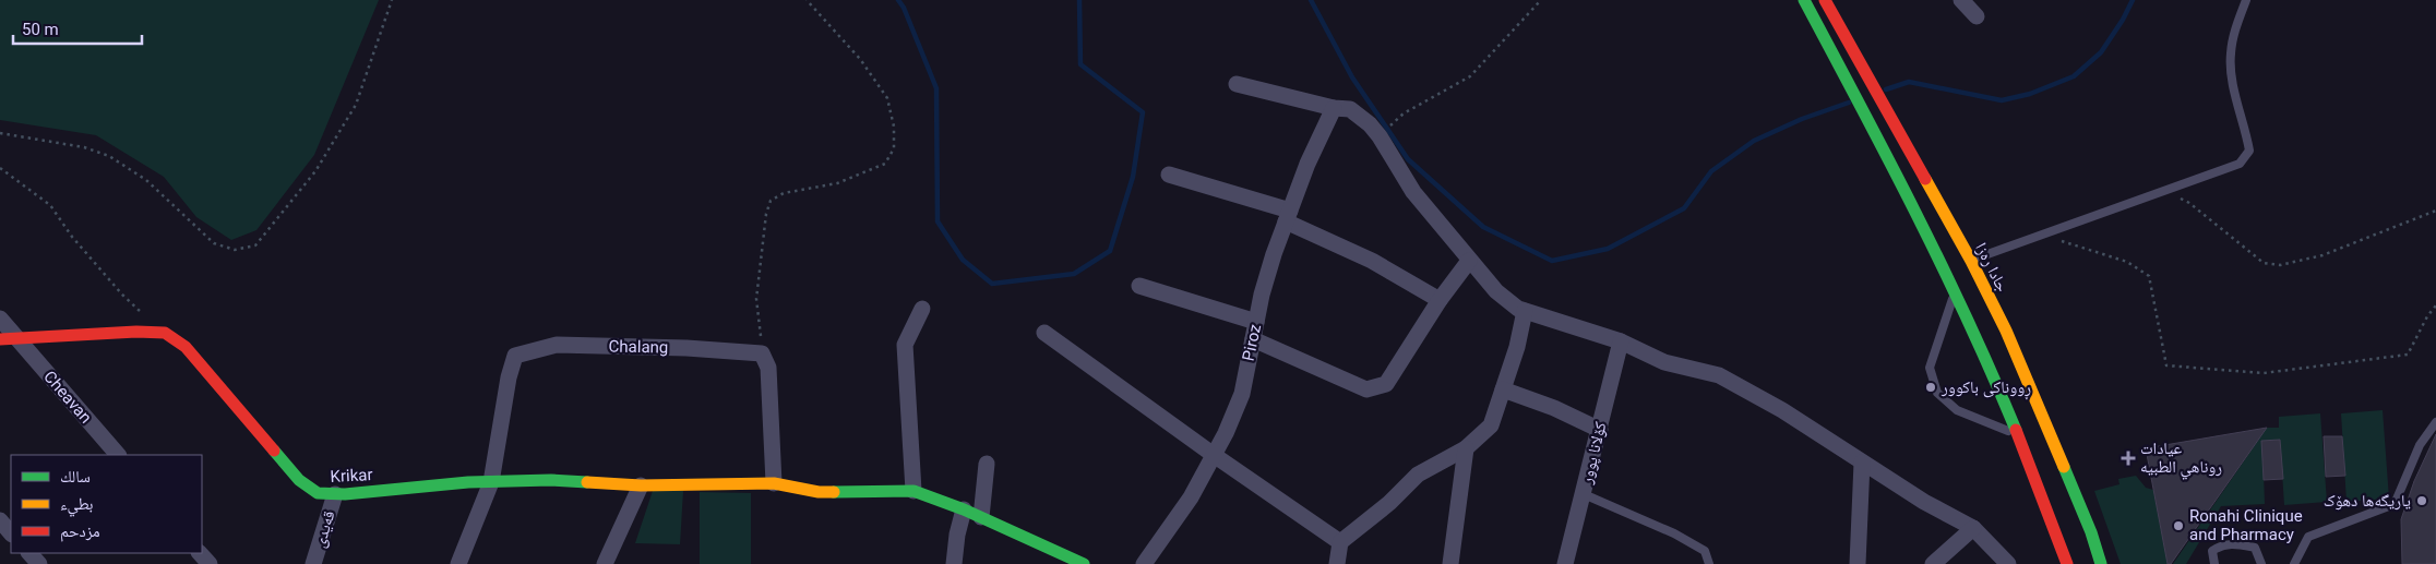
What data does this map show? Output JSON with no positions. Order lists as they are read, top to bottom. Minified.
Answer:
{"streets":{"main road":["جادا ره‌زا","Krikar"],"street":["Piroz","Chalang","Cheavan","کۆلانا پوور","قەیدی"]},"crossings":[["Chalang","Krikar"],["Cheavan","Krikar"],["Krikar","قەیدی"]],"places":{"other":["ڕووناکی باکوور","یاریگەھا دھۆک","Ronahi Clinique and Pharmacy"],"health":["عيادات روناهي الطبيه"]},"legend":["سالك","بطيء","مزدحم"],"scale_bar":"50 m"}
